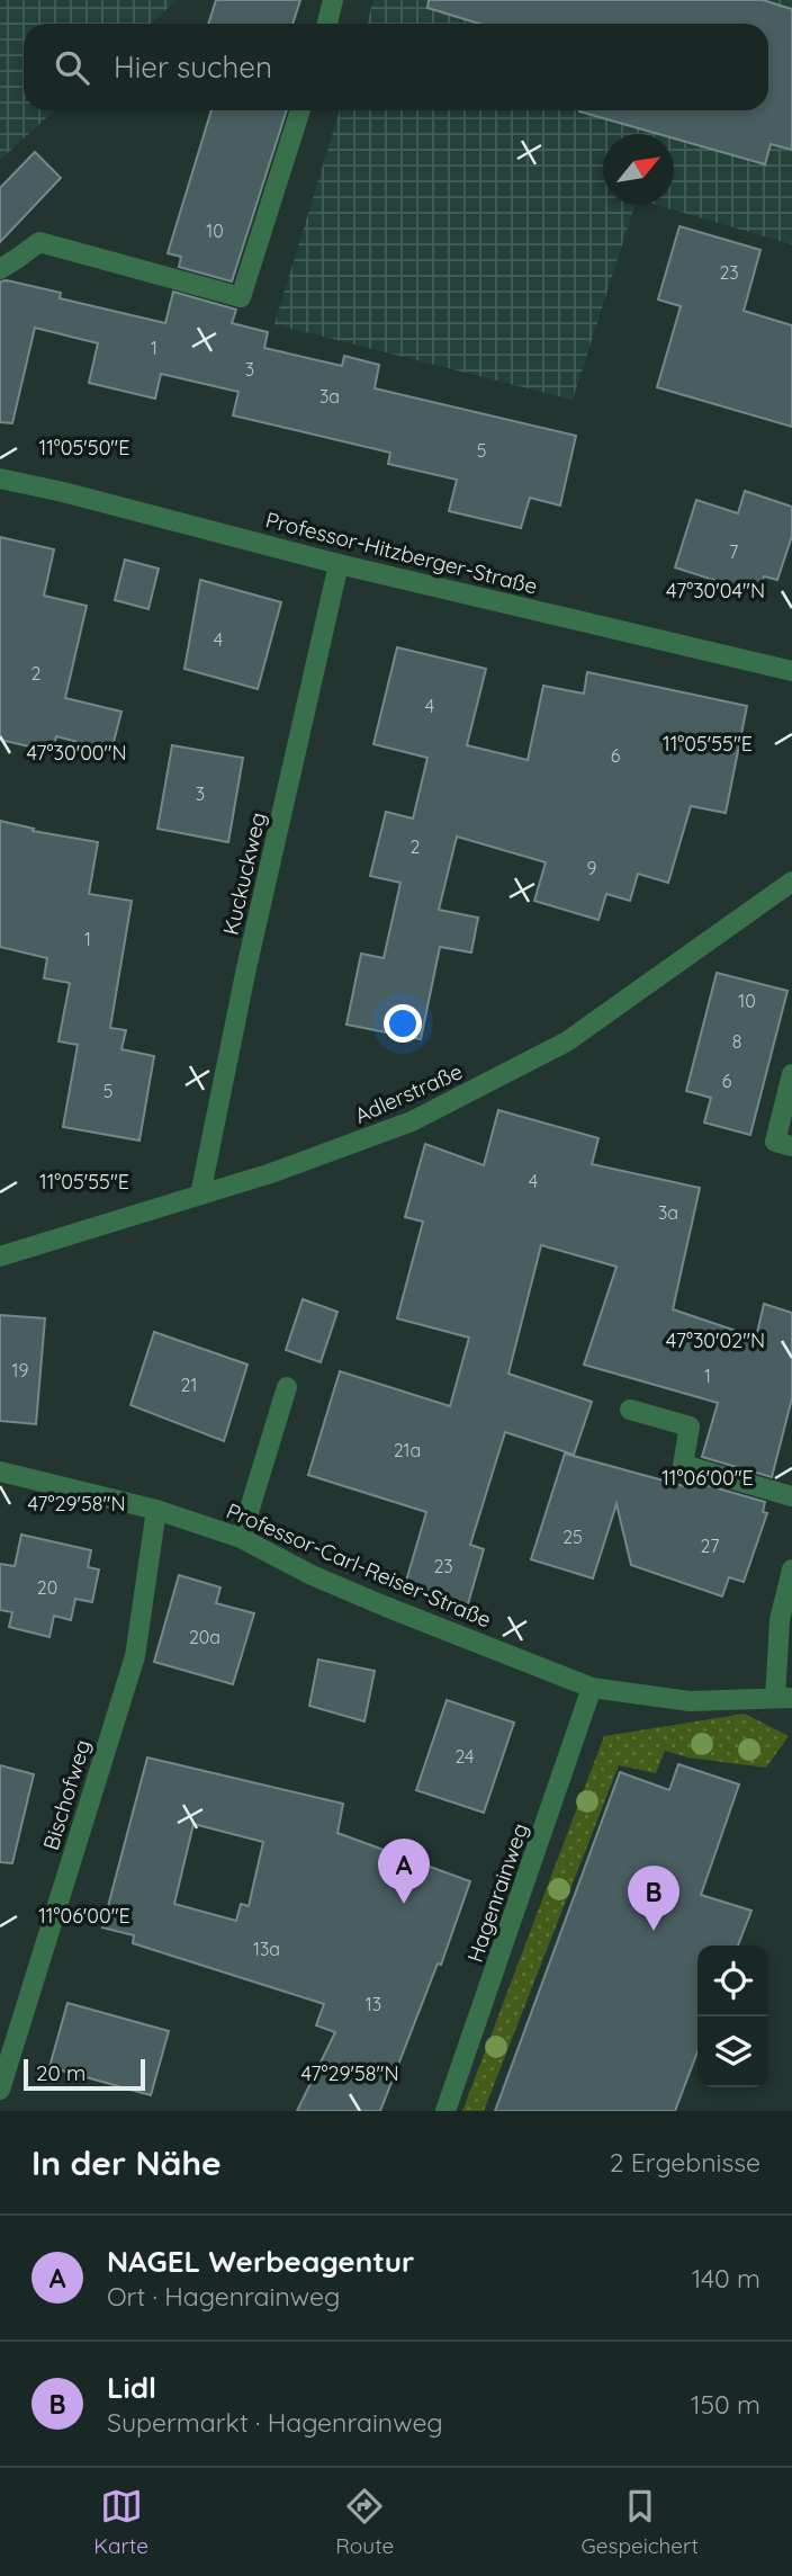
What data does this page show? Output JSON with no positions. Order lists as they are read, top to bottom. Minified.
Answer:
{"streets":{"street":["Professor-Hitzberger-Straße","Kuckuckweg","Adlerstraße","Professor-Carl-Reiser-Straße","Bischofweg","Hagenrainweg"]},"crossings":[["Professor-Hitzberger-Straße","Kuckuckweg"],["Kuckuckweg","Adlerstraße"],["Professor-Carl-Reiser-Straße","Bischofweg"],["Professor-Carl-Reiser-Straße","Hagenrainweg"]],"house_numbers":["10","23","1","3","3a","5","7","4","2","4","6","3","2","9","1","10","8","6","5","4","3a","19","1","21","21a","25","27","23","20","20a","24","13a","13"],"scale_bar":"20 m","north":"top right","page":{"search":"Hier suchen","pins":["A","B"],"scale":"20 m","heading":["In der Nähe","2 Ergebnisse"],"list":[{"mark":"A","name":"NAGEL Werbeagentur","note":"Ort · Hagenrainweg","value":"140 m"},{"mark":"B","name":"Lidl","note":"Supermarkt · Hagenrainweg","value":"150 m"}],"nav":["Karte","Route","Gespeichert"]},"coordinates":["11°05'50\"E","47°30'04\"N","11°05'55\"E","47°30'00\"N","47°30'02\"N","11°06'00\"E","47°29'58\"N"]}
